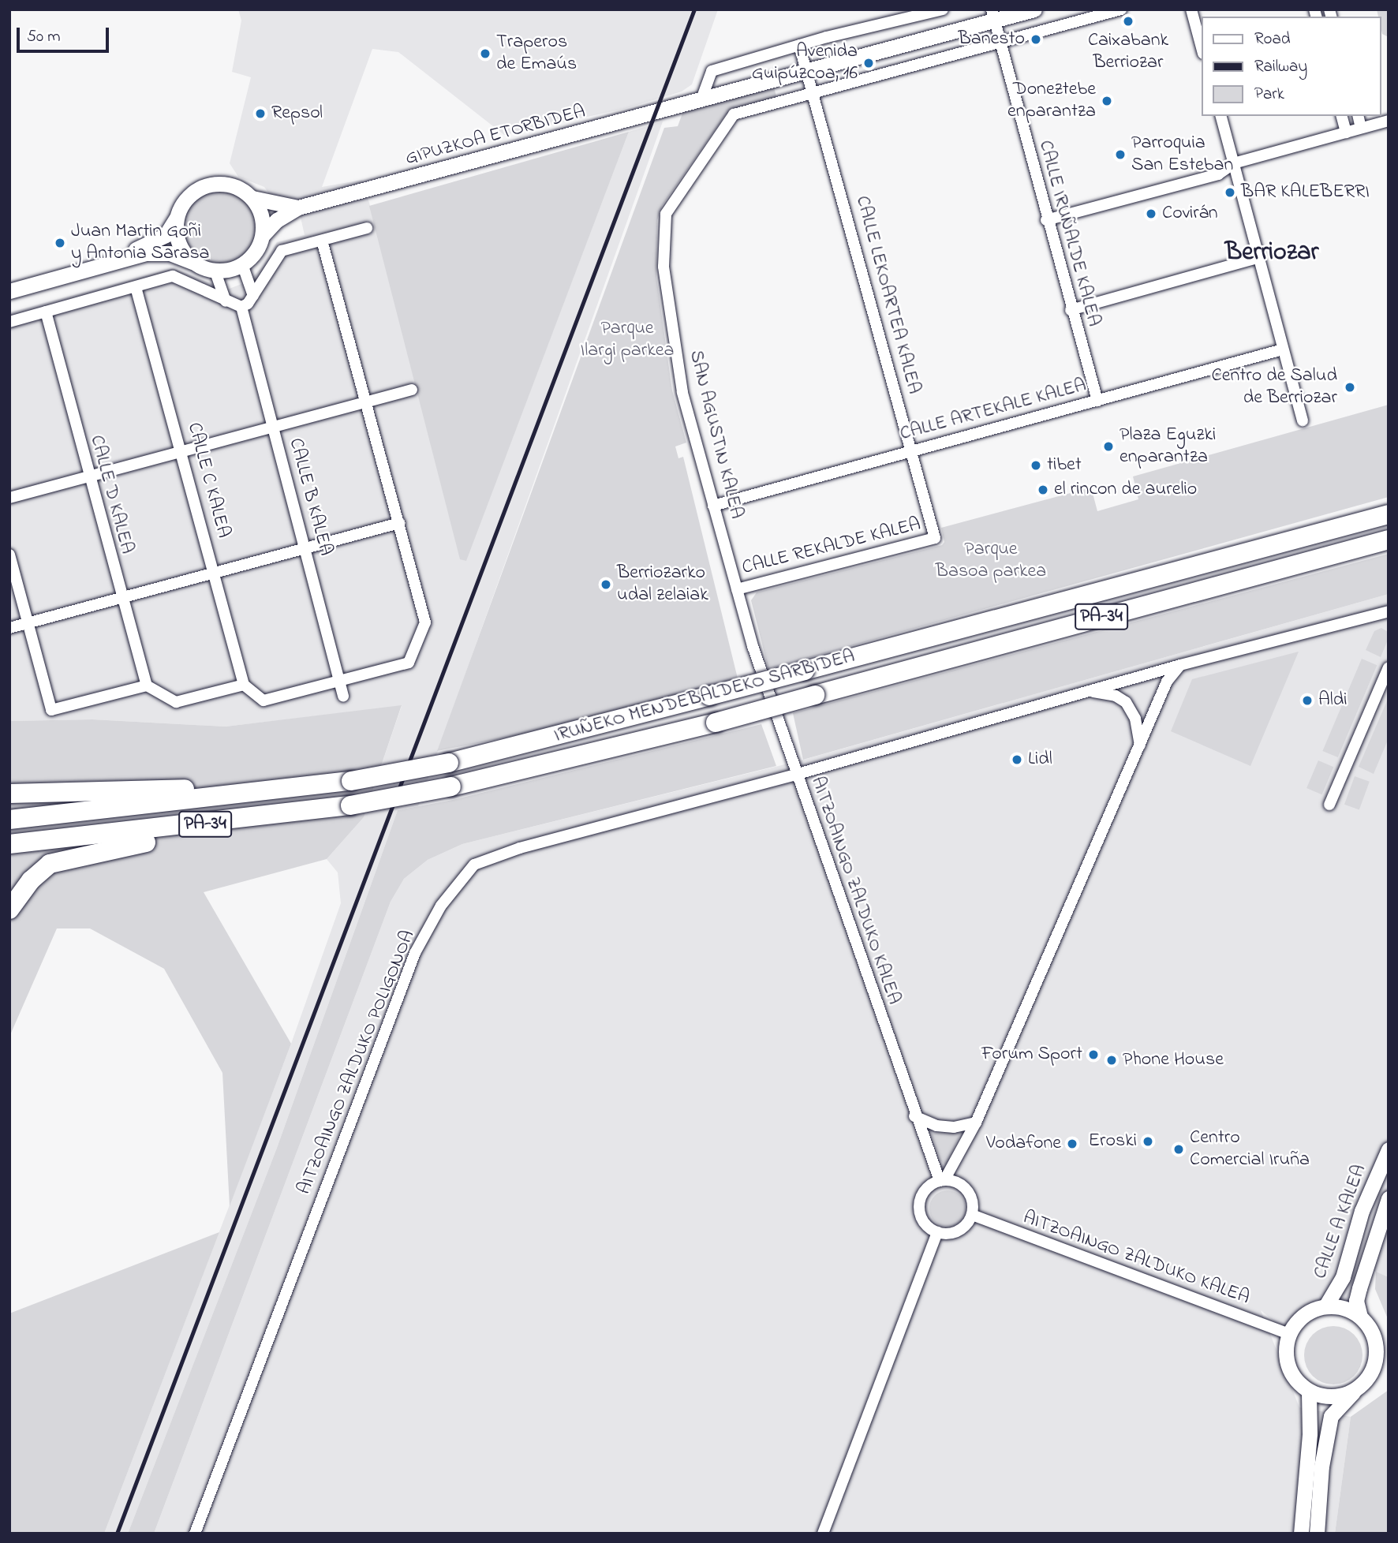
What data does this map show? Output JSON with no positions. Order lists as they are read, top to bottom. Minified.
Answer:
{"streets":{"highway":["PA-34","IRUÑEKO MENDEBALDEKO SARBIDEA"],"main road":["GIPUZKOA ETORBIDEA","CALLE A KALEA"],"street":["CALLE IRUÑALDE KALEA","CALLE LEKOARTEA KALEA","CALLE ARTEKALE KALEA","SAN AGUSTIN KALEA","CALLE C KALEA","CALLE D KALEA","CALLE B KALEA","CALLE REKALDE KALEA","AITZOAINGO ZALDUKO KALEA","AITZOAINGO ZALDUKO POLIGONOA"]},"crossings":[["CALLE IRUÑALDE KALEA","CALLE ARTEKALE KALEA"],["CALLE LEKOARTEA KALEA","CALLE ARTEKALE KALEA"],["CALLE LEKOARTEA KALEA","SAN AGUSTIN KALEA"],["CALLE LEKOARTEA KALEA","CALLE REKALDE KALEA"],["CALLE ARTEKALE KALEA","SAN AGUSTIN KALEA"],["SAN AGUSTIN KALEA","CALLE REKALDE KALEA"],["SAN AGUSTIN KALEA","AITZOAINGO ZALDUKO KALEA"],["SAN AGUSTIN KALEA","AITZOAINGO ZALDUKO POLIGONOA"],["AITZOAINGO ZALDUKO KALEA","AITZOAINGO ZALDUKO POLIGONOA"],["AITZOAINGO ZALDUKO KALEA","CALLE A KALEA"]],"districts":["Berriozar"],"parks":["Parque Ilargi parkea","Parque Basoa parkea"],"places":["Caixabank Berriozar","Banesto","Traperos de Emaús","Avenida Guipúzcoa, 16","Doneztebe enparantza","Repsol","Parroquia San Esteban","BAR KALEBERRI","Covirán","Juan Martin Goñi y Antonia Sarasa","Centro de Salud de Berriozar","Plaza Eguzki enparantza","tibet","el rincon de aurelio","Berriozarko udal zelaiak","Aldi","Lidl","Forum Sport","Phone House","Eroski","Vodafone","Centro Comercial Iruña"],"legend":["Road","Railway","Park"],"scale_bar":"50 m"}
